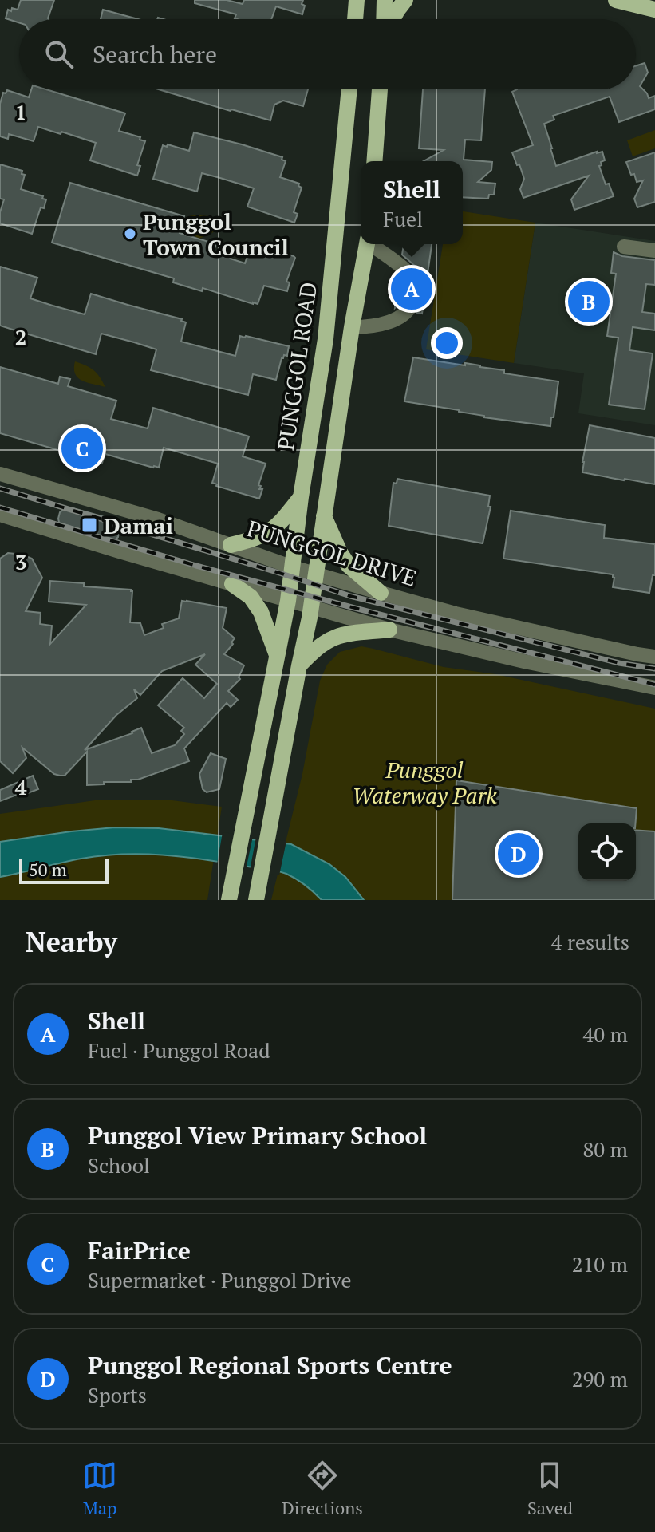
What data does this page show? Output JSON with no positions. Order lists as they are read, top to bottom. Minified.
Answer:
{"streets":{"main road":["PUNGGOL ROAD"],"street":["PUNGGOL DRIVE"]},"crossings":[["PUNGGOL ROAD","PUNGGOL DRIVE"]],"parks":["Punggol Waterway Park"],"places":{"other":["Punggol Town Council"],"transit":["Damai"]},"scale_bar":"50 m","page":{"search":"Search here","popup":["Shell","Fuel"],"pins":["A","B","C","D"],"scale":"50 m","heading":["Nearby","4 results"],"list":[{"mark":"A","name":"Shell","note":"Fuel · Punggol Road","value":"40 m"},{"mark":"B","name":"Punggol View Primary School","note":"School","value":"80 m"},{"mark":"C","name":"FairPrice","note":"Supermarket · Punggol Drive","value":"210 m"},{"mark":"D","name":"Punggol Regional Sports Centre","note":"Sports","value":"290 m"}],"nav":["Map","Directions","Saved"]},"grid":{"rows":["1","2","3","4"]}}
